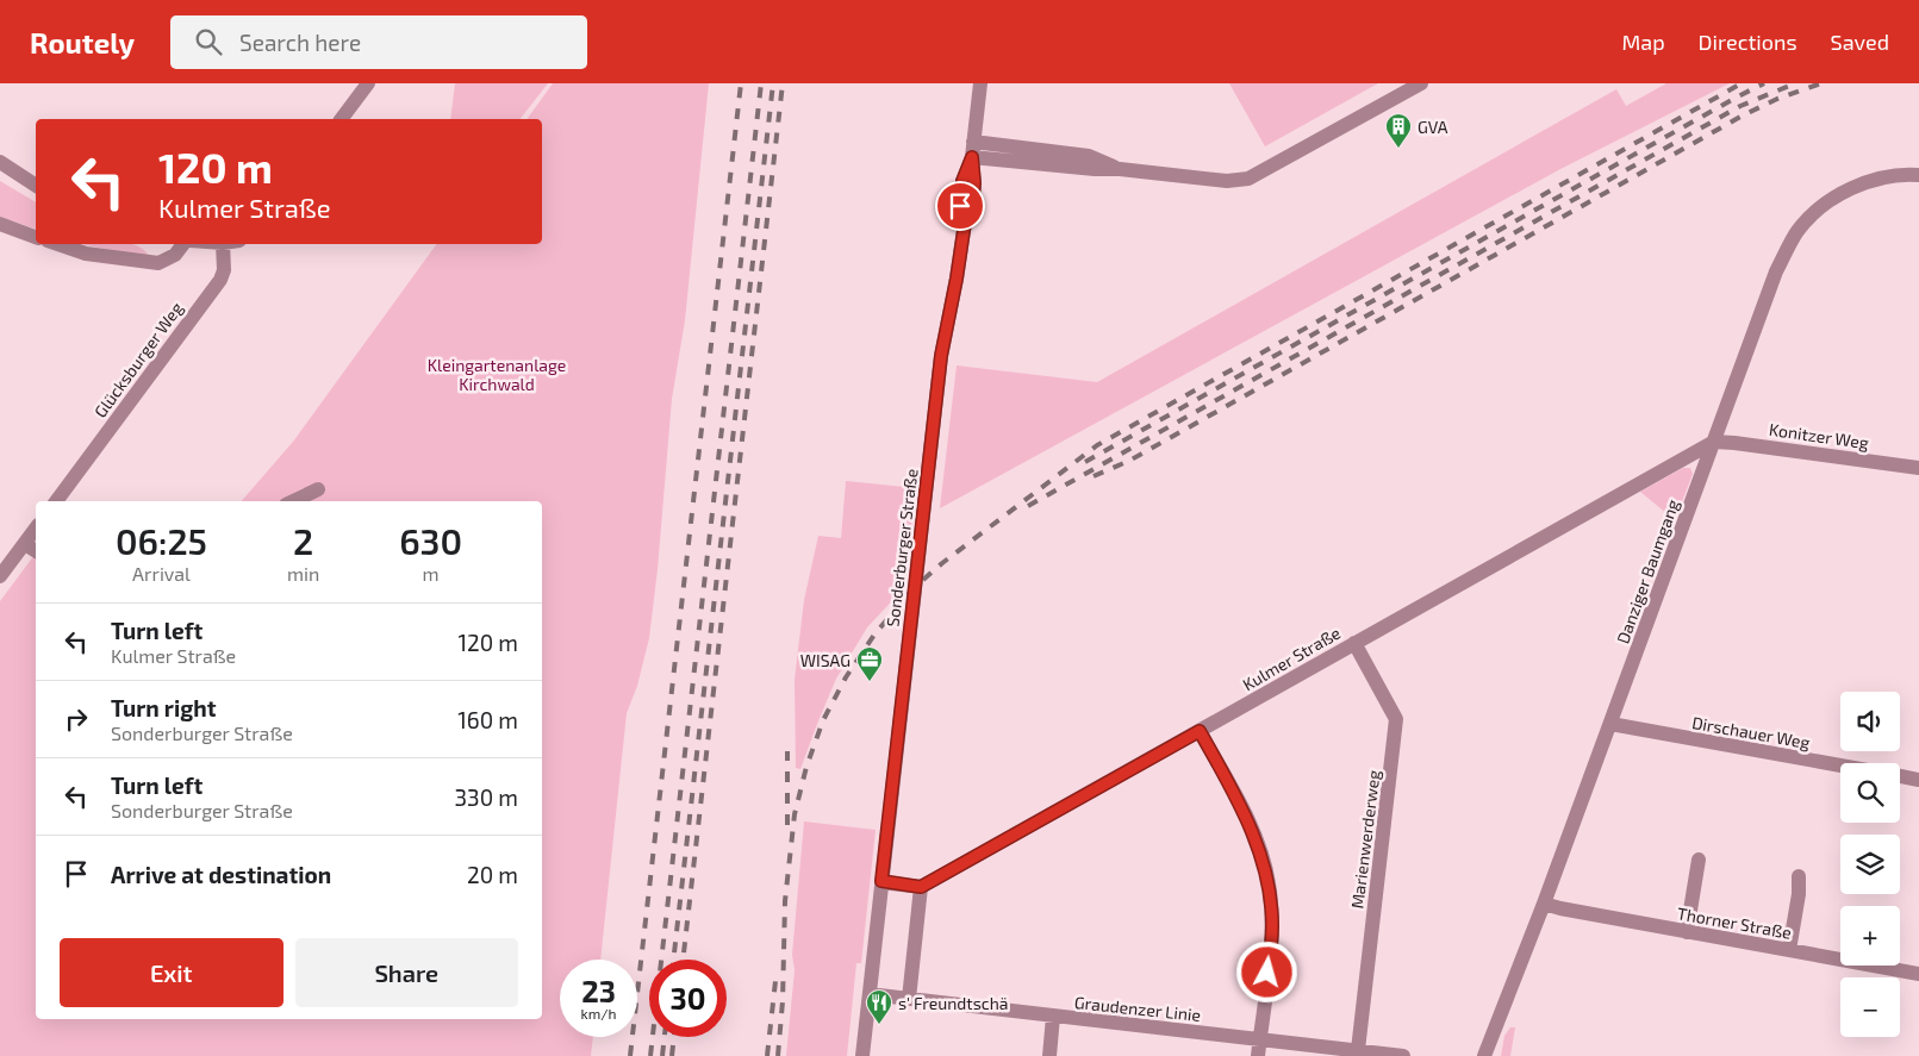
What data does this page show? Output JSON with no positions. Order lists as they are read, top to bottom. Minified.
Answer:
{"streets":{"street":["Glücksburger Weg","Konitzer Weg","Sonderburger Straße","Danziger Baumgang","Kulmer Straße","Dirschauer Weg","Marienwerderweg","Thorner Straße","Graudenzer Linie"]},"crossings":[["Konitzer Weg","Danziger Baumgang"],["Konitzer Weg","Kulmer Straße"],["Sonderburger Straße","Graudenzer Linie"],["Danziger Baumgang","Kulmer Straße"],["Danziger Baumgang","Dirschauer Weg"],["Danziger Baumgang","Thorner Straße"],["Kulmer Straße","Marienwerderweg"],["Marienwerderweg","Graudenzer Linie"]],"parks":["Kleingartenanlage Kirchwald"],"places":{"building":["GVA"],"office":["WISAG"],"restaurant":["s' Freundtschä"]},"page":{"header":"Routely","search":"Search here","nav":["Map","Directions","Saved"],"turn":["120 m","Kulmer Straße"],"eta":["06:25","Arrival","2","min","630","m"],"list":[{"name":"Turn left","note":"Kulmer Straße","value":"120 m"},{"name":"Turn right","note":"Sonderburger Straße","value":"160 m"},{"name":"Turn left","note":"Sonderburger Straße","value":"330 m"},{"name":"Arrive at destination","value":"20 m"}],"map_buttons":["+","−"],"buttons":["Exit","Share"],"speed":"23 km/h","limit":"30"}}
